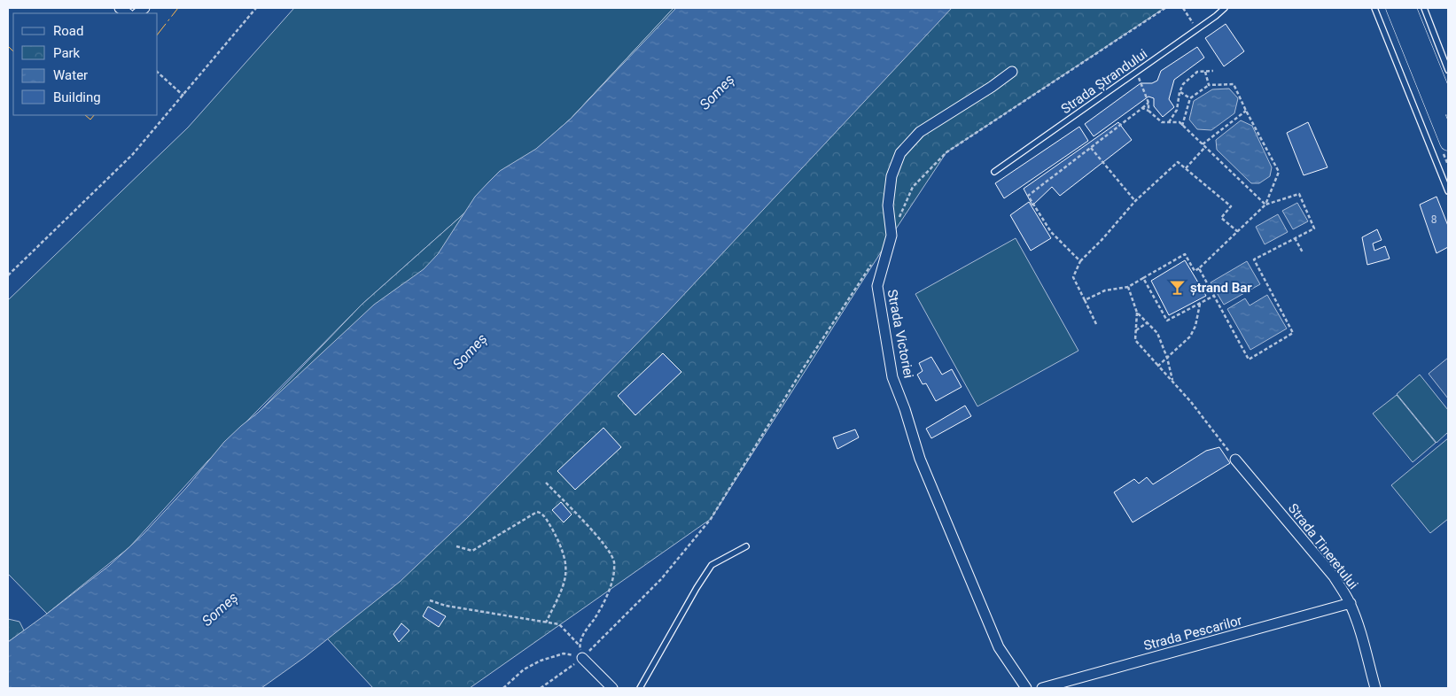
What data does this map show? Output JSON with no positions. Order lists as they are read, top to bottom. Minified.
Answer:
{"streets":{"street":["Strada Victoriei","Strada Tineretului","Strada Pescarilor"],"lane":["Strada Ștrandului"]},"crossings":[["Strada Tineretului","Strada Pescarilor"]],"water":["Someș"],"places":{"bar":["ștrand Bar"]},"house_numbers":["8"],"legend":["Road","Park","Water","Building"]}
